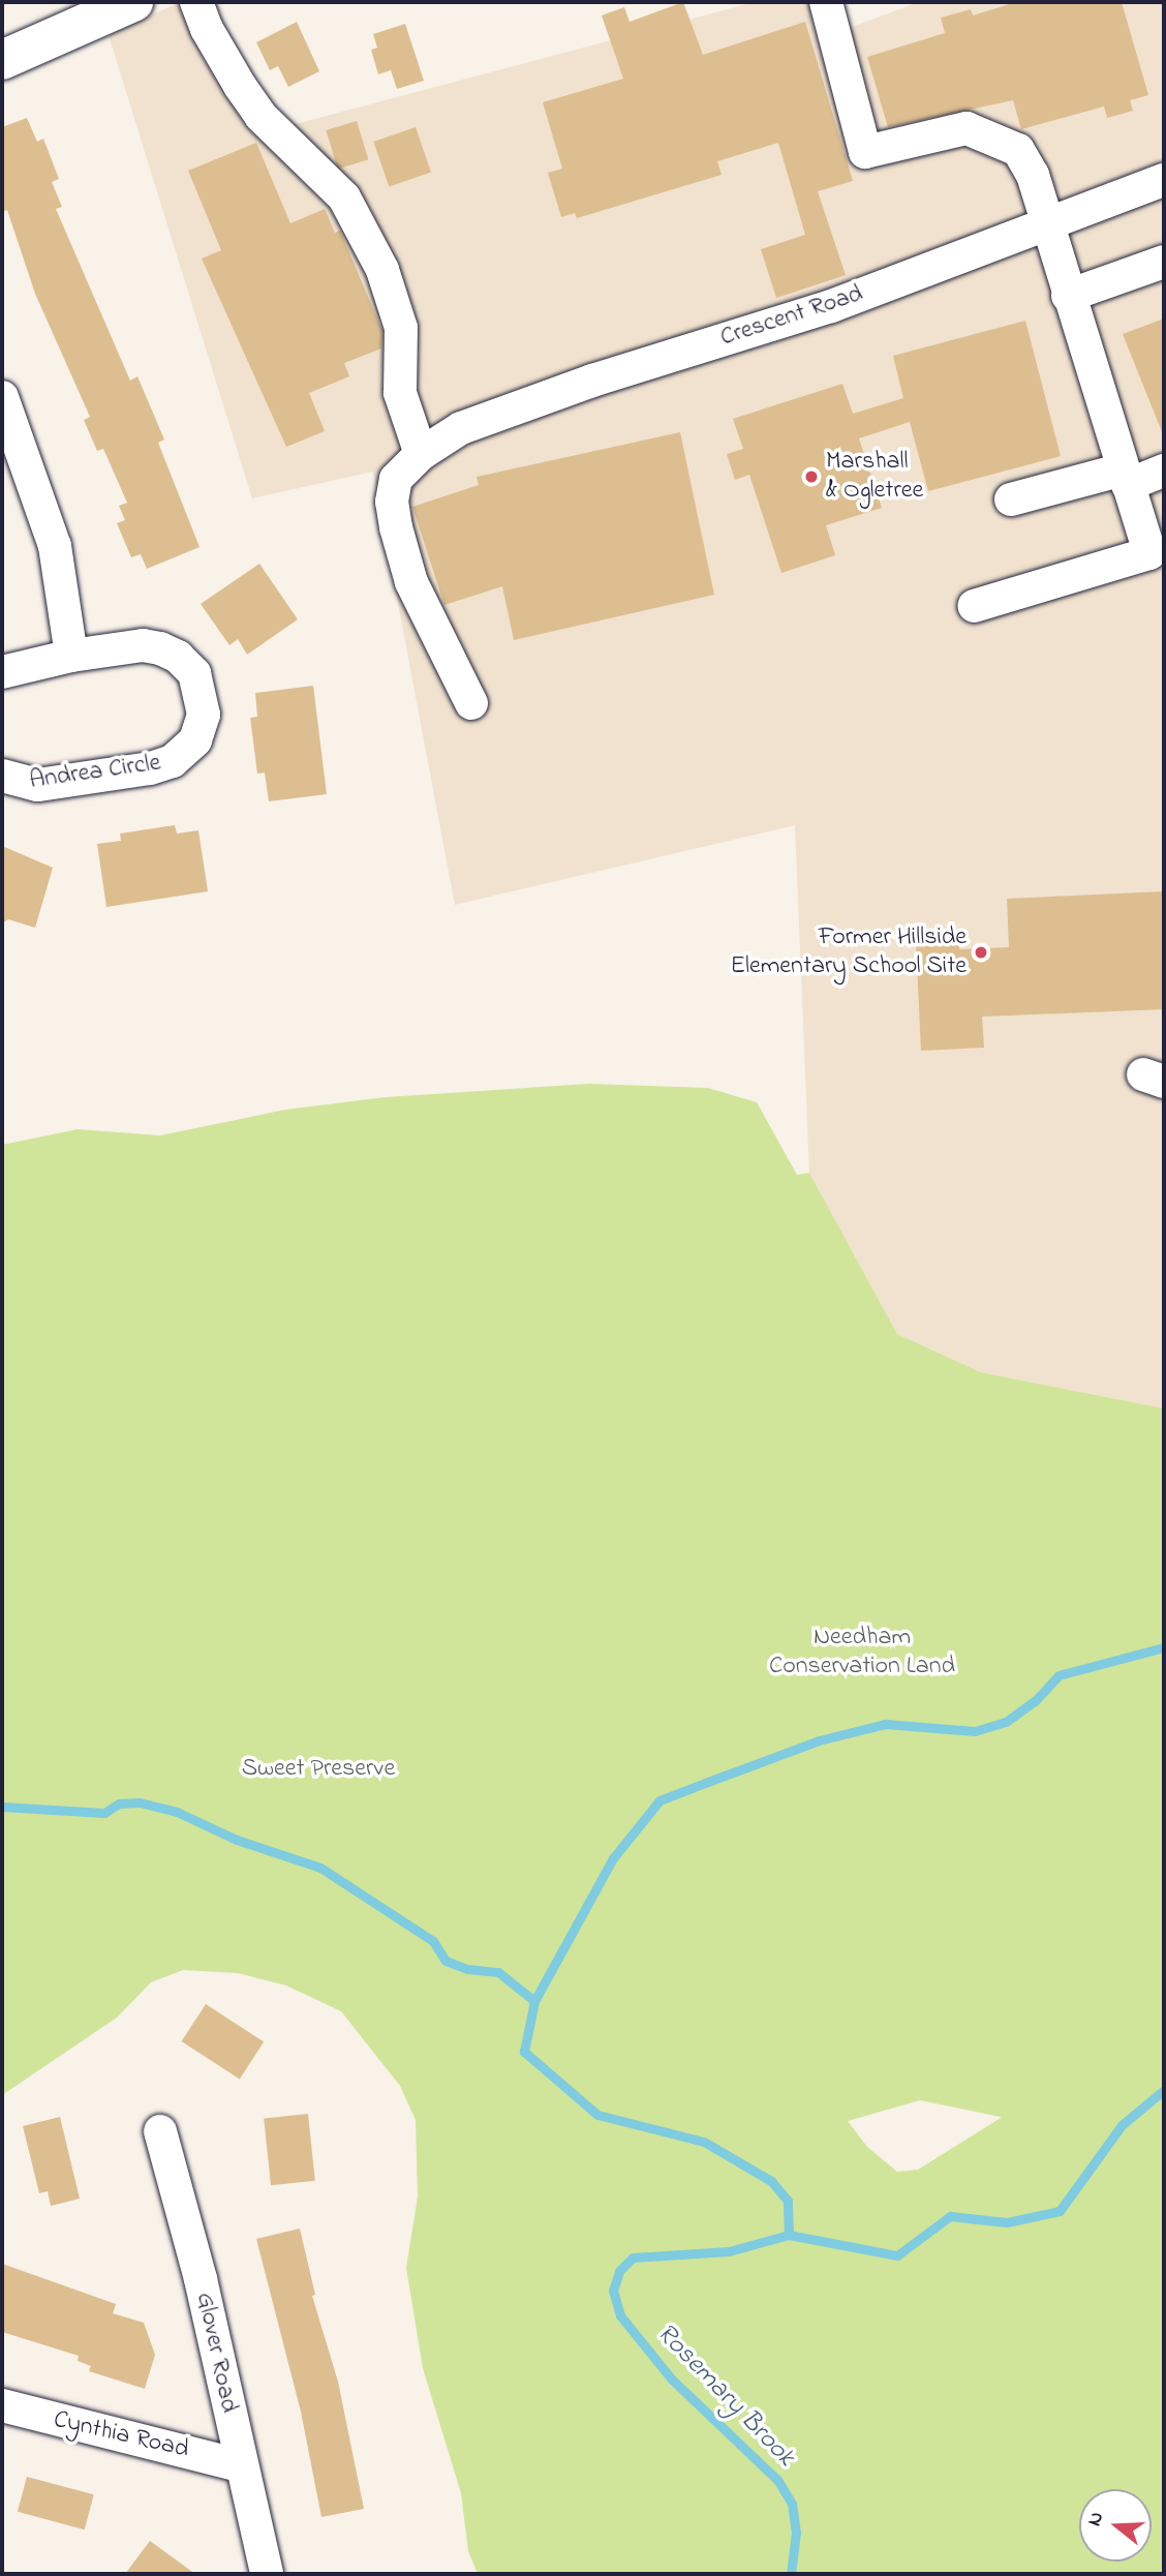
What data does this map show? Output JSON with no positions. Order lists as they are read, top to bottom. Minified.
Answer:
{"streets":{"street":["Crescent Road","Andrea Circle","Glover Road","Cynthia Road"]},"crossings":[["Glover Road","Cynthia Road"]],"water":["Rosemary Brook"],"parks":["Needham Conservation Land","Sweet Preserve"],"places":["Marshall & Ogletree","Former Hillside Elementary School Site"],"north":"left"}
